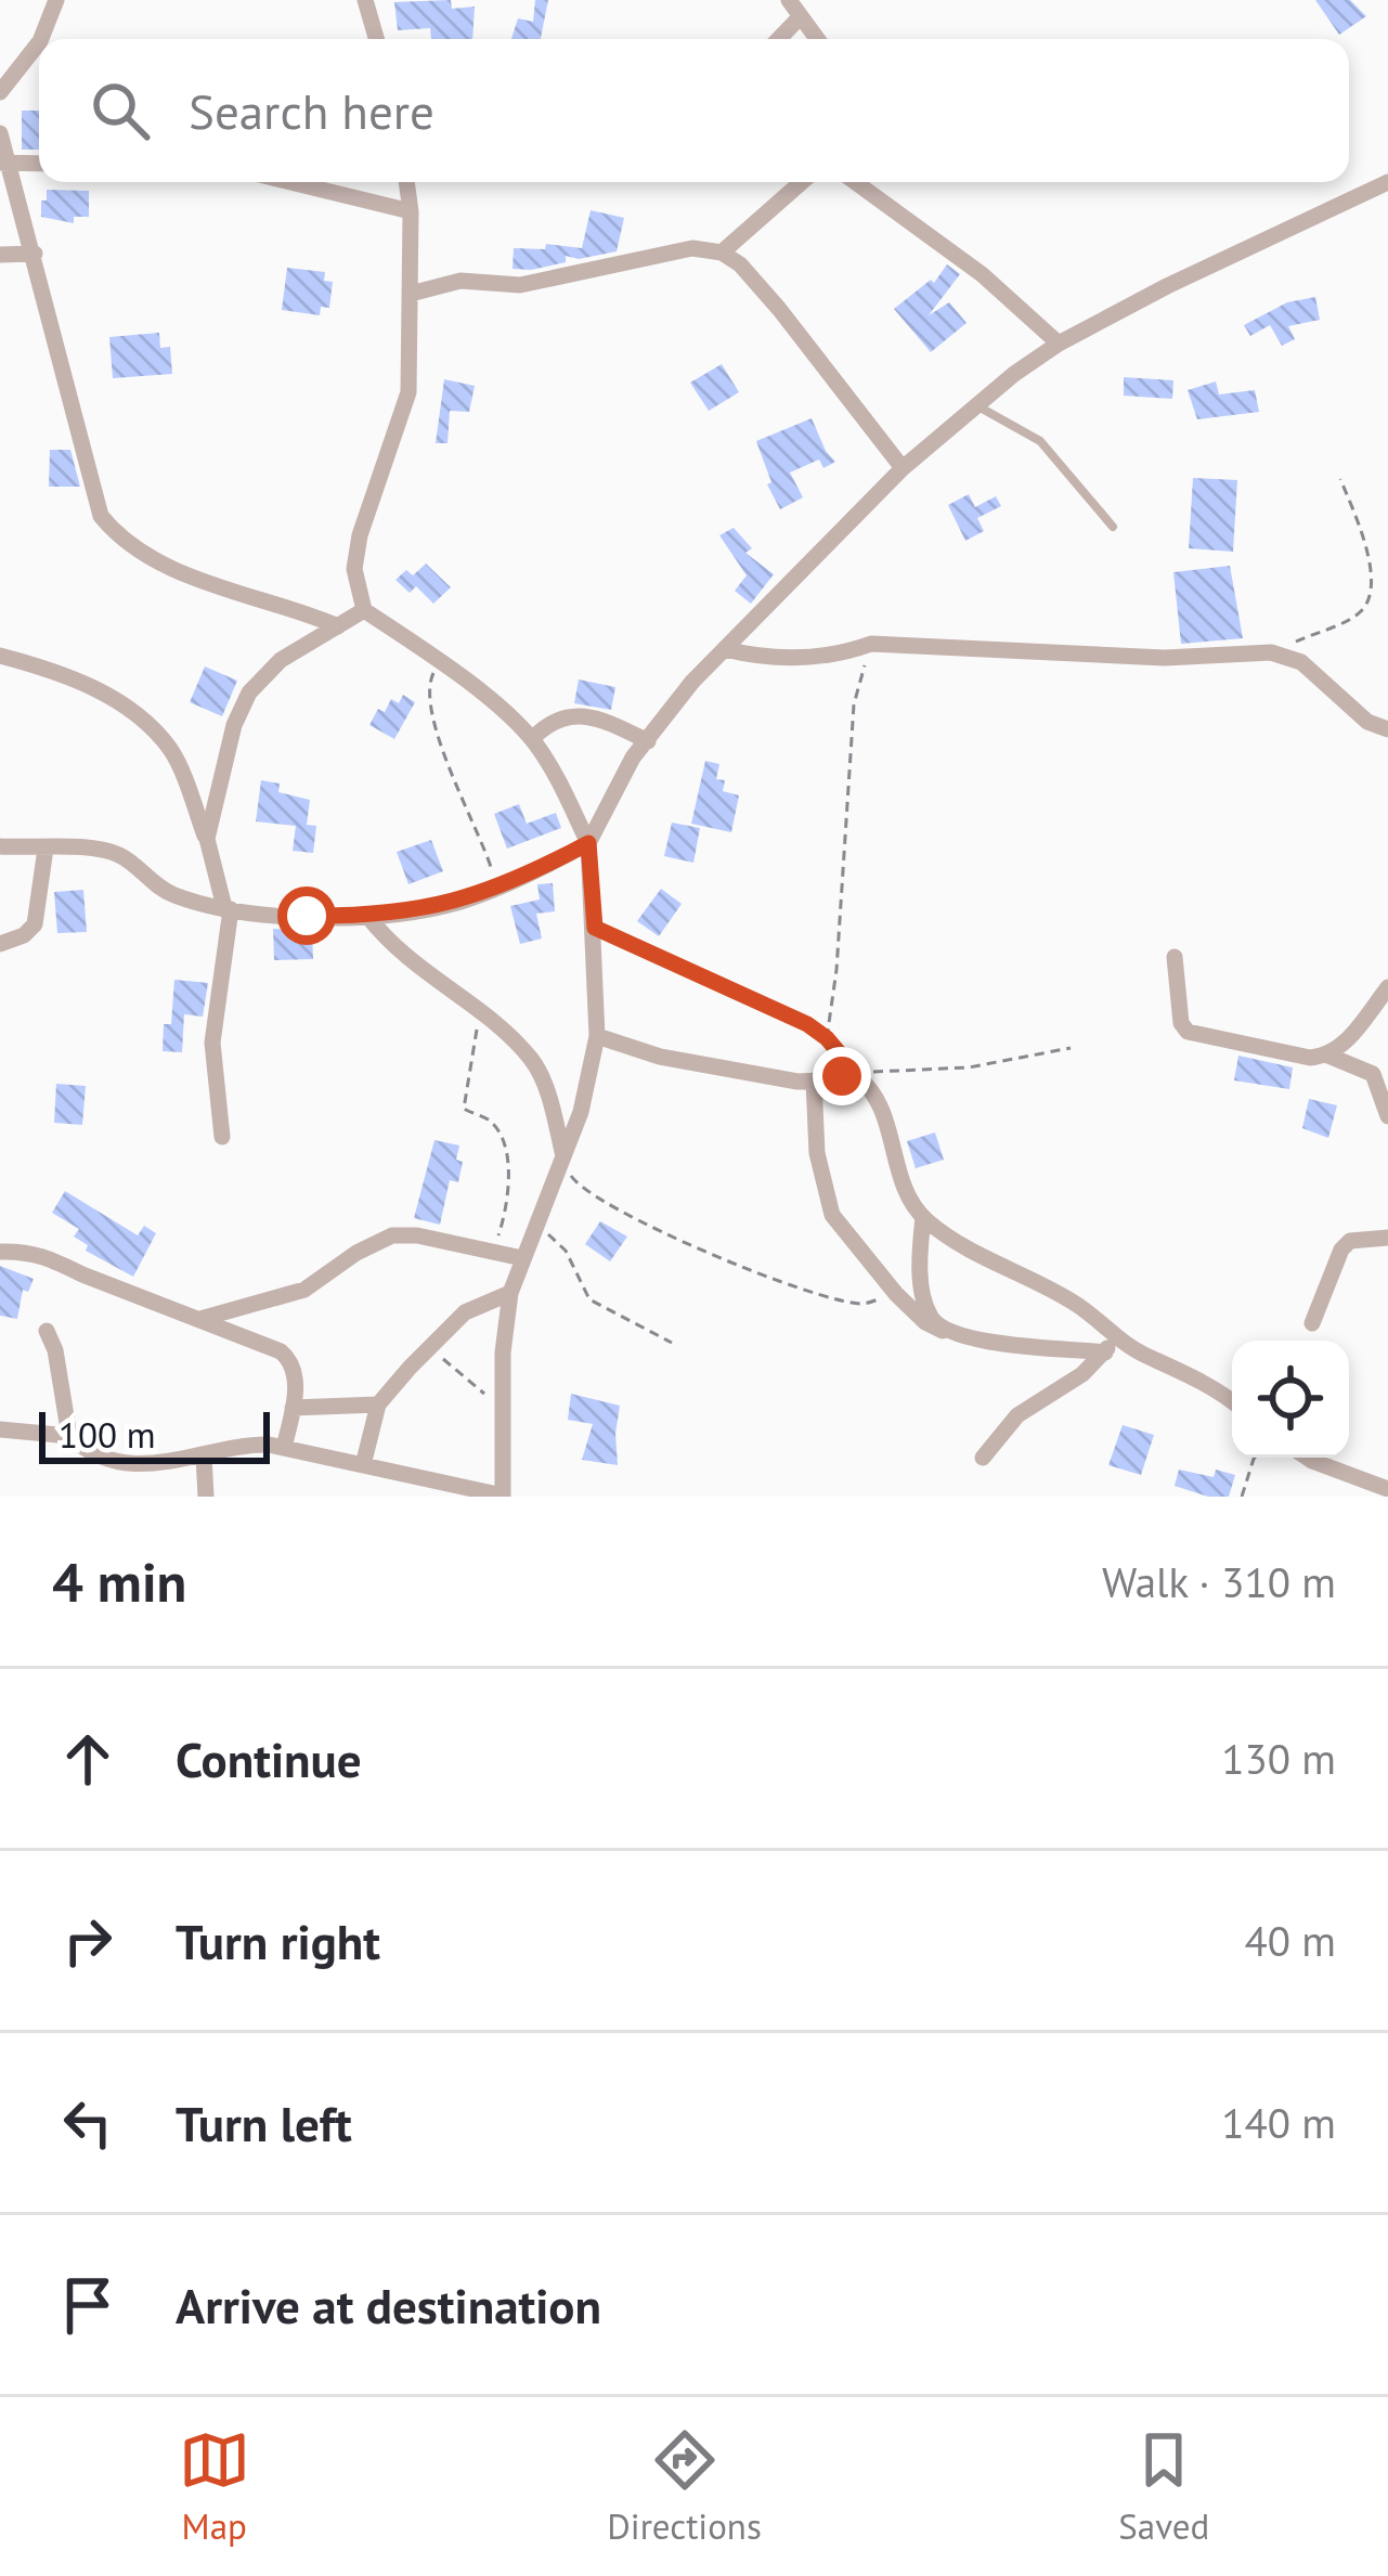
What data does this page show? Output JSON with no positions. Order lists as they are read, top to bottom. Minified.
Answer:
{"scale_bar":"100 m","page":{"search":"Search here","scale":"100 m","heading":["4 min","Walk · 310 m"],"list":[["Continue","130 m"],["Turn right","40 m"],["Turn left","140 m"],"Arrive at destination"],"nav":["Map","Directions","Saved"]}}
